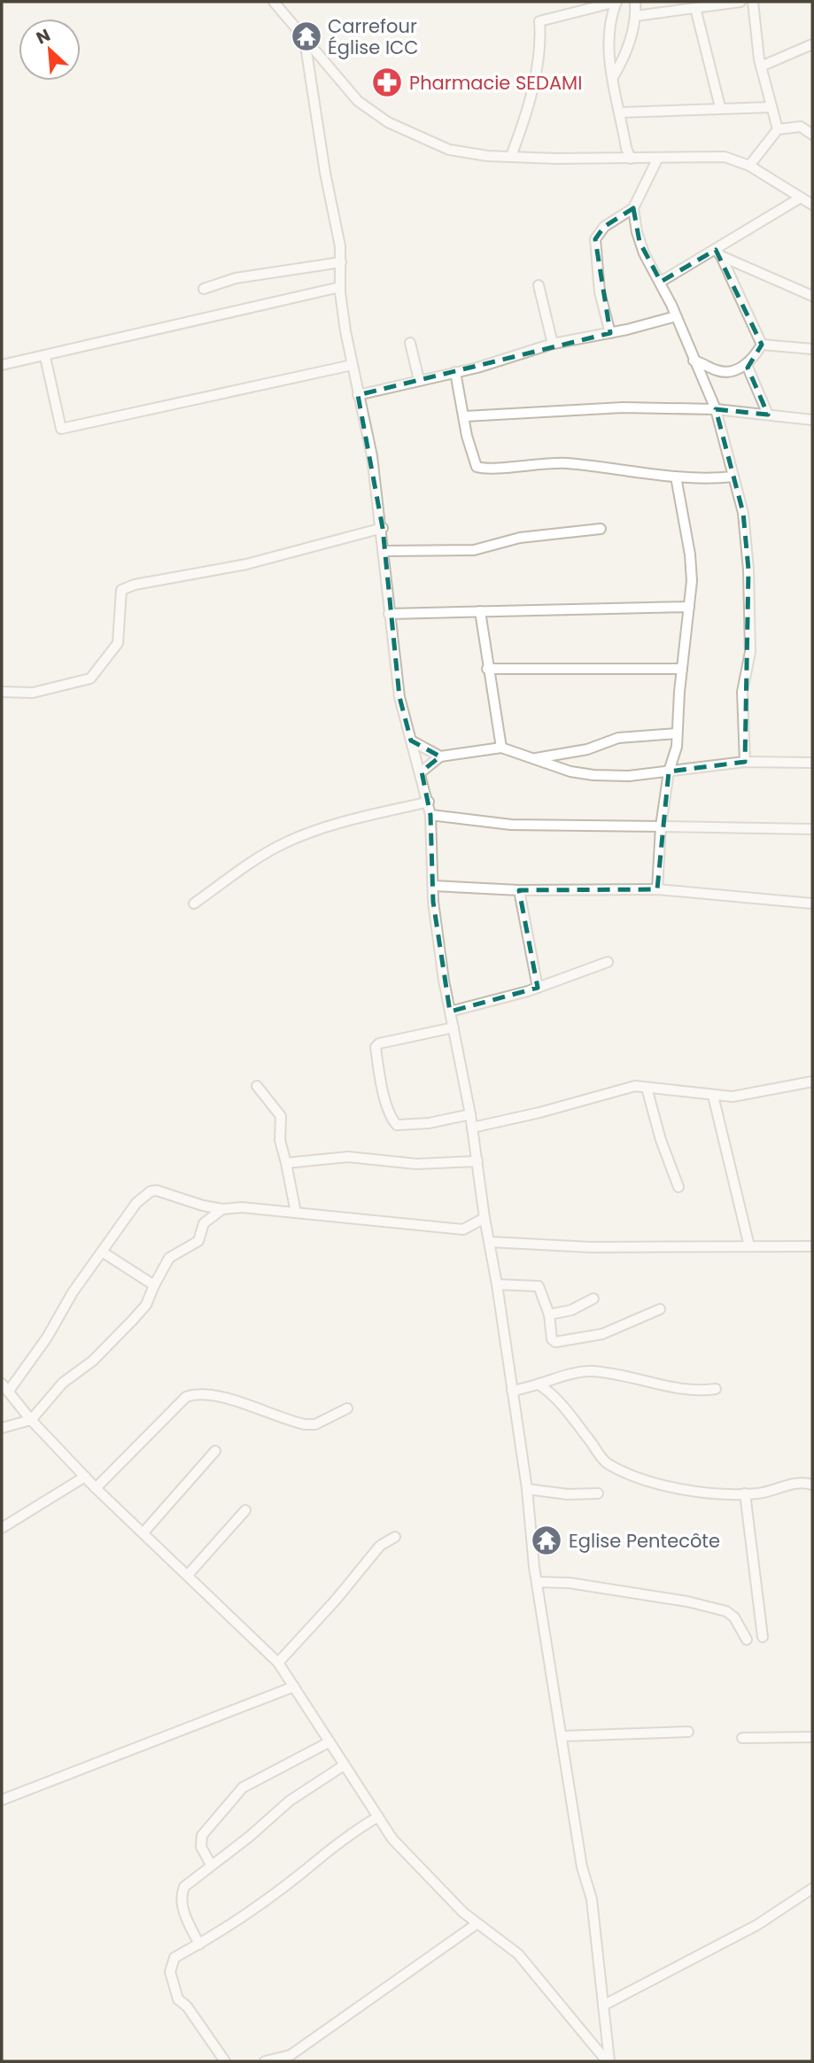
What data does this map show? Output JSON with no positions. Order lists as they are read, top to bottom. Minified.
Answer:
{"places":{"temple":["Carrefour Église ICC","Eglise Pentecôte"],"pharmacy":["Pharmacie SEDAMI"]},"north":"top left"}
